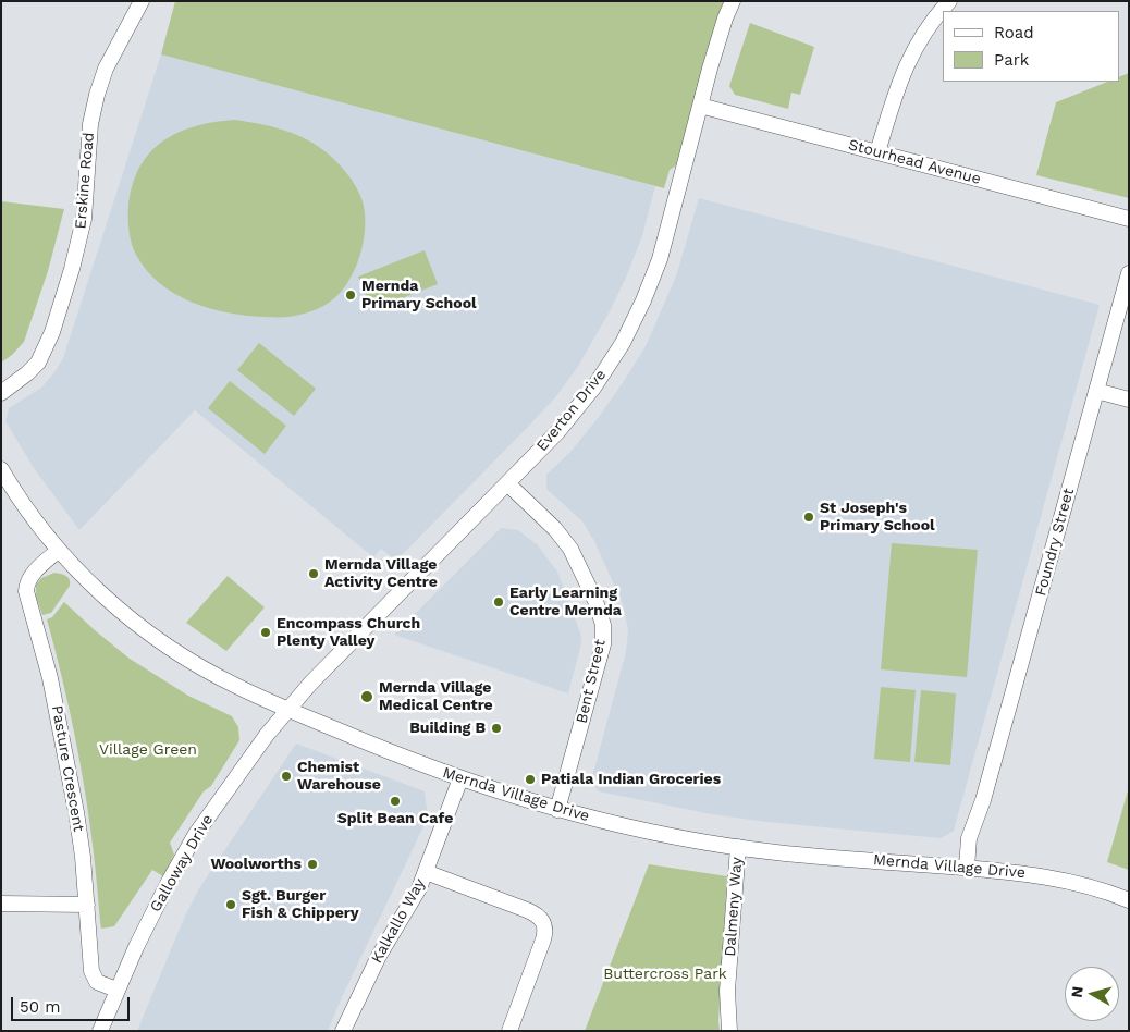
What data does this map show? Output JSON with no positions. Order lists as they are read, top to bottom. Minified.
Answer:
{"streets":{"street":["Stourhead Avenue","Erskine Road","Everton Drive","Foundry Street","Bent Street","Pasture Crescent","Mernda Village Drive","Galloway Drive","Dalmeny Way","Kalkallo Way"]},"crossings":[["Stourhead Avenue","Everton Drive"],["Everton Drive","Bent Street"],["Everton Drive","Mernda Village Drive"],["Everton Drive","Galloway Drive"],["Foundry Street","Mernda Village Drive"],["Bent Street","Mernda Village Drive"],["Pasture Crescent","Mernda Village Drive"],["Pasture Crescent","Galloway Drive"],["Mernda Village Drive","Galloway Drive"],["Mernda Village Drive","Dalmeny Way"],["Mernda Village Drive","Kalkallo Way"]],"parks":["Village Green","Buttercross Park"],"places":["Mernda Primary School","St Joseph's Primary School","Mernda Village Activity Centre","Early Learning Centre Mernda","Encompass Church Plenty Valley","Mernda Village Medical Centre","Building B","Chemist Warehouse","Patiala Indian Groceries","Split Bean Cafe","Woolworths","Sgt. Burger Fish & Chippery"],"legend":["Road","Park"],"scale_bar":"50 m","north":"left"}
